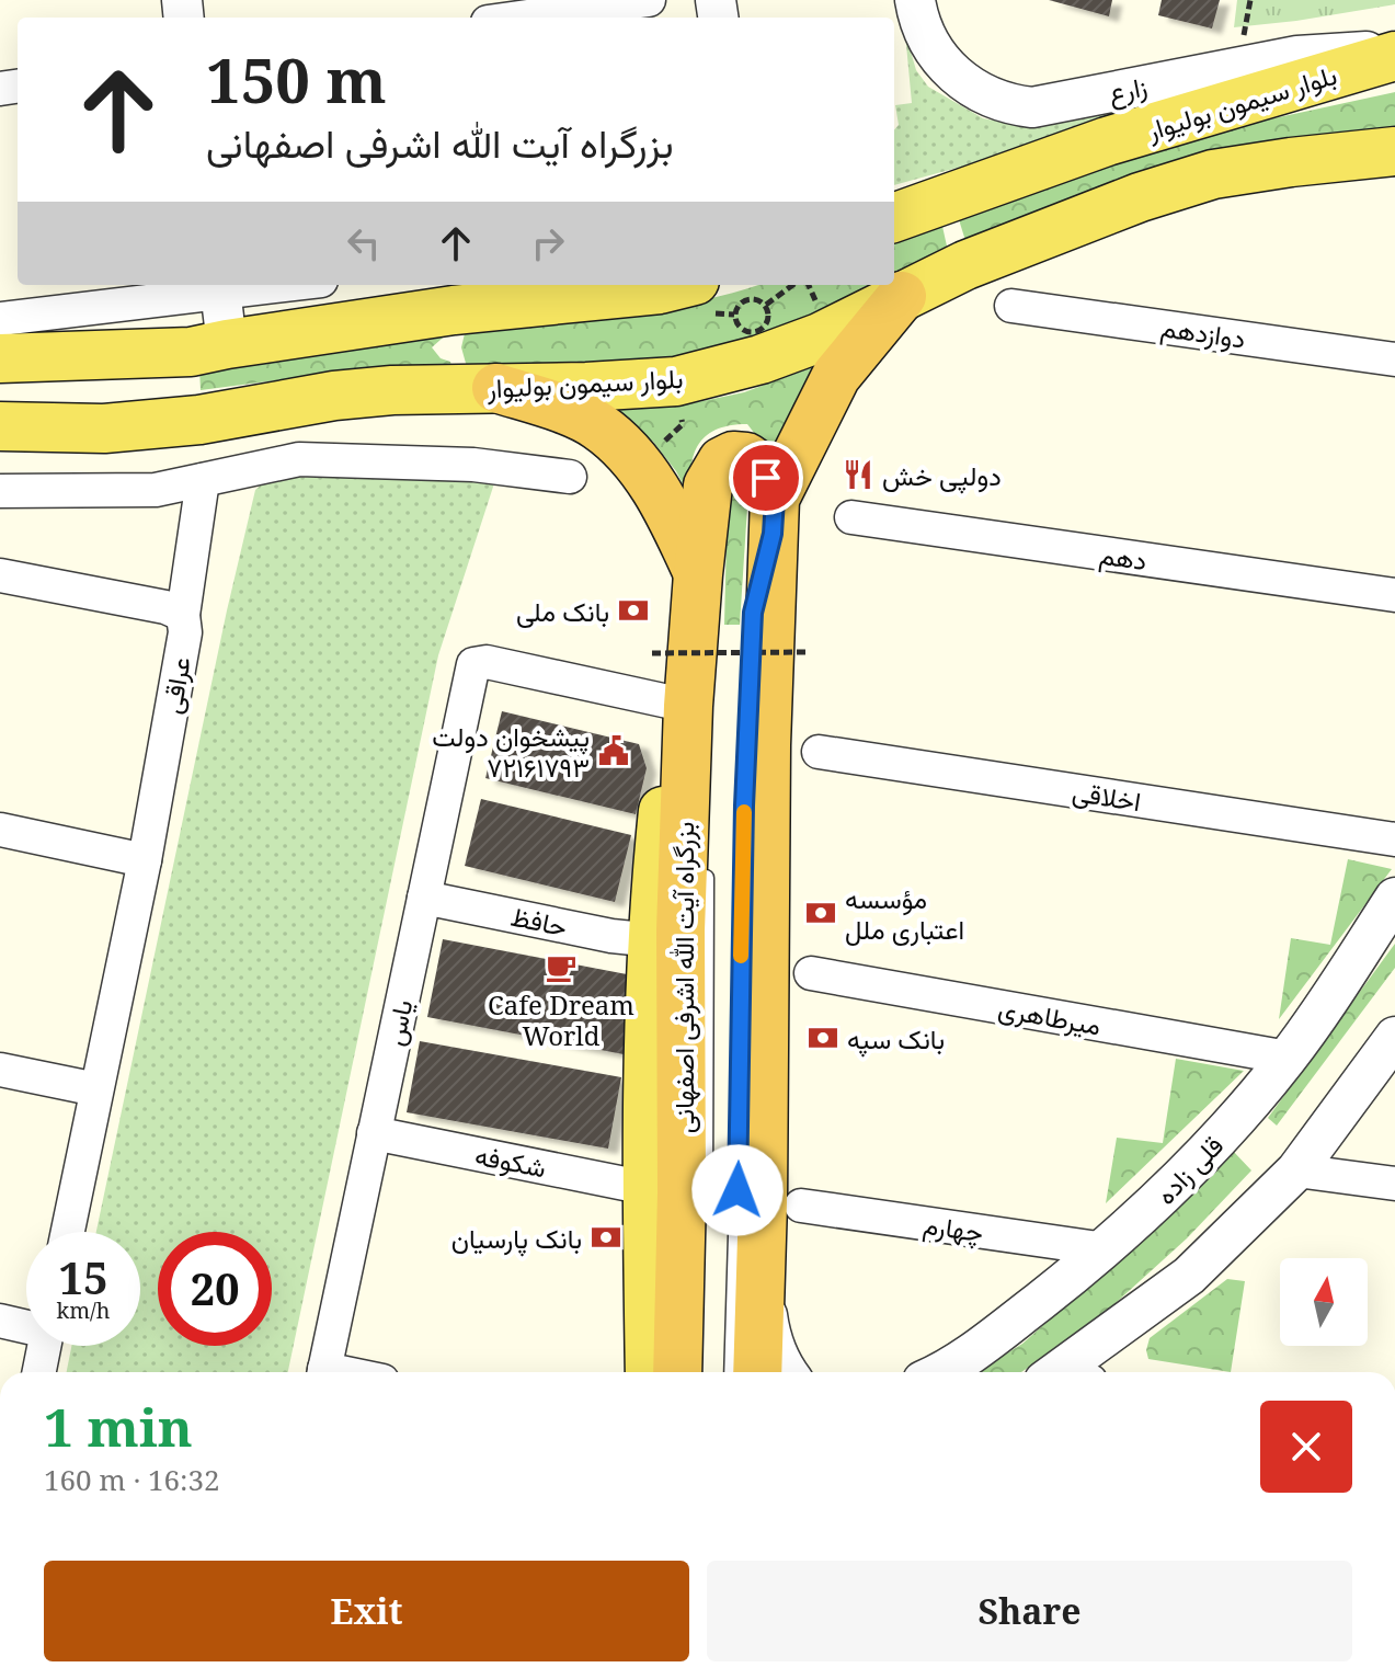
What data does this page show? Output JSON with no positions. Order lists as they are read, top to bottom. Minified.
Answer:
{"streets":{"highway":["بزرگراه آیت الله اشرفی اصفهانی"],"main road":["بلوار سیمون بولیوار"],"street":["زارع","دوازدهم","دهم","عراقی","اخلاقی","حافظ","میرطاهری","یاس","شکوفه","قلی زاده","چهارم"]},"crossings":[["زارع","بلوار سیمون بولیوار"],["حافظ","یاس"],["بزرگراه آیت الله اشرفی اصفهانی","یاس"],["میرطاهری","قلی زاده"],["یاس","شکوفه"],["قلی زاده","چهارم"]],"places":{"restaurant":["دولپی خش"],"bank":["بانک ملی","مؤسسه اعتباری ملل","بانک سپه","بانک پارسیان"],"public building":["پیشخوان دولت ۷۲۱۶۱۷۹۳"],"cafe":["Cafe Dream World"]},"north":"top","page":{"turn":["150 m","بزرگراه آیت الله اشرفی اصفهانی"],"speed":"15 km/h","limit":"20","heading":["1 min","160 m · 16:32"],"buttons":["Exit","Share"]}}
